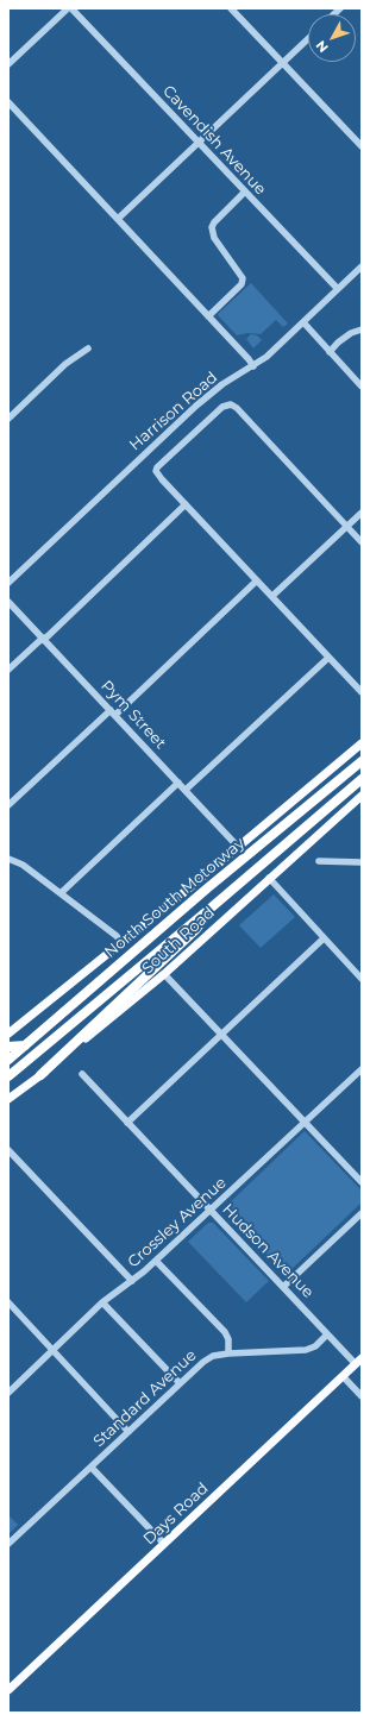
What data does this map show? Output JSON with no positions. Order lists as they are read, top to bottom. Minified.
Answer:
{"streets":{"highway":["North South Motorway"],"main road":["South Road","Days Road"],"street":["Cavendish Avenue","Harrison Road","Pym Street","Crossley Avenue","Hudson Avenue","Standard Avenue"]},"crossings":[["Cavendish Avenue","Harrison Road"],["Pym Street","South Road"],["Crossley Avenue","Hudson Avenue"],["Hudson Avenue","Standard Avenue"],["Hudson Avenue","Days Road"]],"north":"bottom left"}
